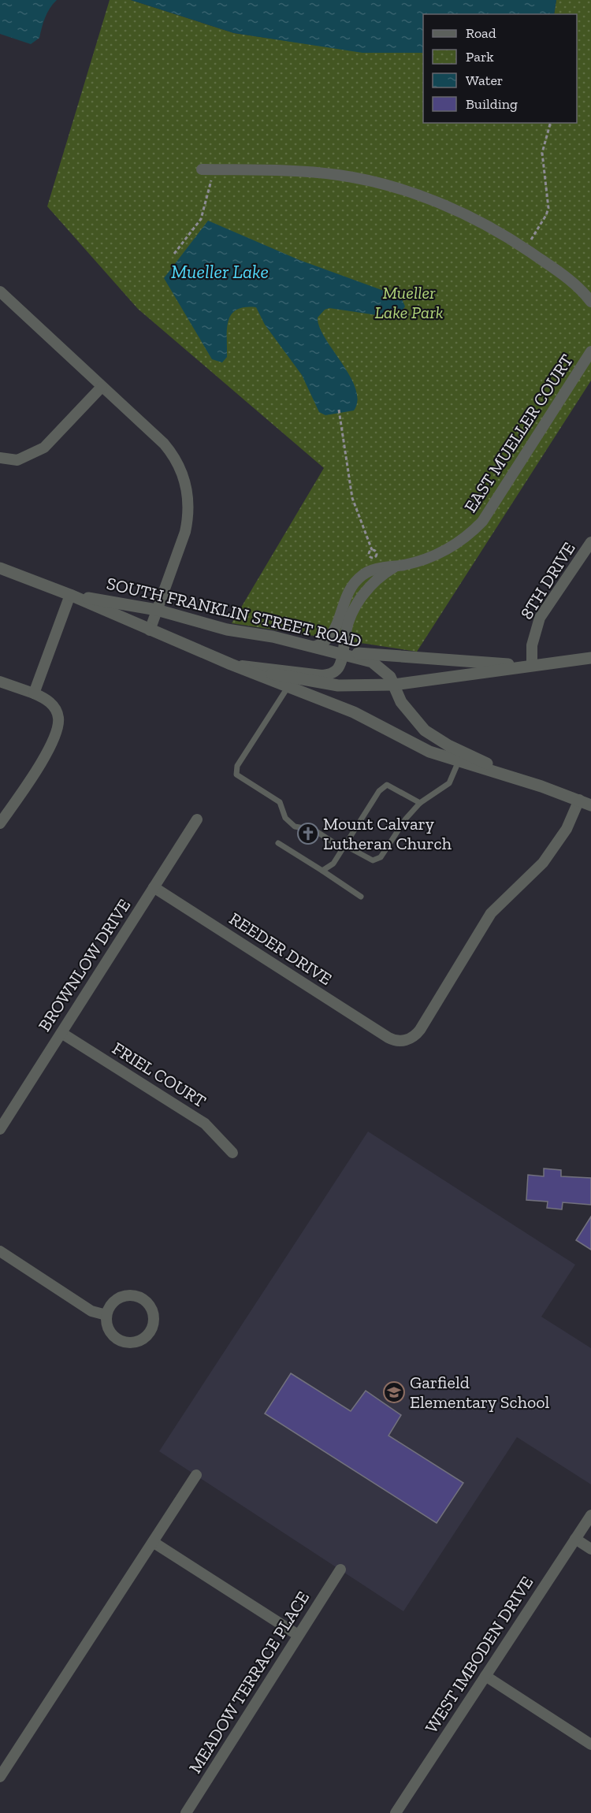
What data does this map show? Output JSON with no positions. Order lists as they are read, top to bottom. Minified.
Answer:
{"streets":{"street":["EAST MUELLER COURT","8TH DRIVE","SOUTH FRANKLIN STREET ROAD","REEDER DRIVE","BROWNLOW DRIVE","FRIEL COURT","WEST IMBODEN DRIVE","MEADOW TERRACE PLACE"]},"crossings":[["EAST MUELLER COURT","SOUTH FRANKLIN STREET ROAD"],["SOUTH FRANKLIN STREET ROAD","REEDER DRIVE"],["REEDER DRIVE","BROWNLOW DRIVE"],["BROWNLOW DRIVE","FRIEL COURT"]],"water":["Mueller Lake"],"parks":["Mueller Lake Park"],"places":{"church":["Mount Calvary Lutheran Church"],"school or university":["Garfield Elementary School"]},"legend":["Road","Park","Water","Building"]}
